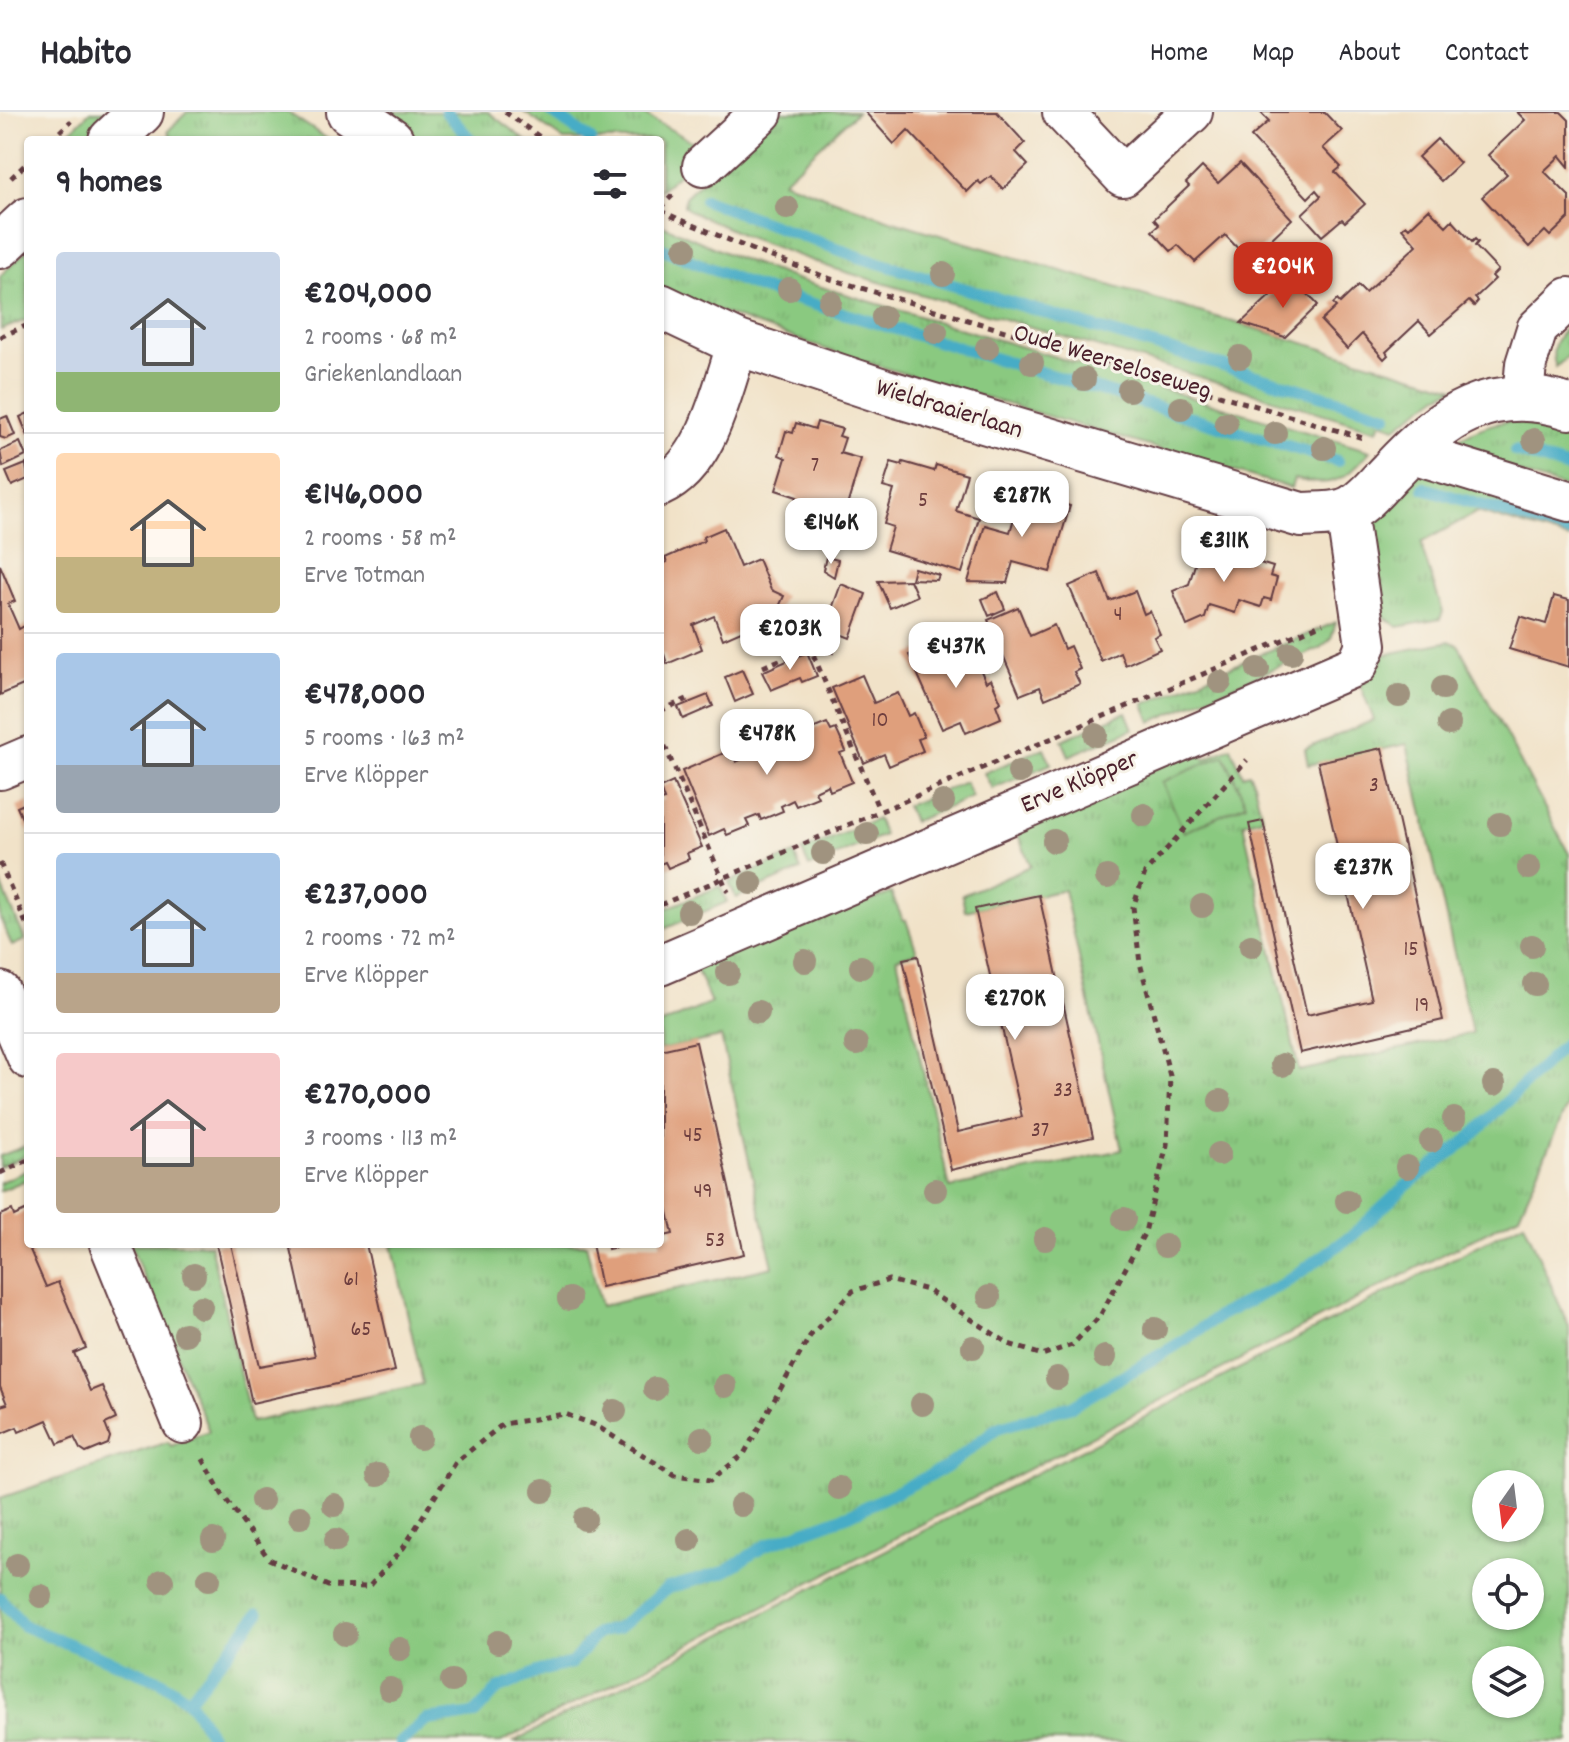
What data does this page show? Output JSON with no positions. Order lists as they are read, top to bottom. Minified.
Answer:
{"streets":{"street":["Wieldraaierlaan","Erve Klöpper"],"path":["Oude Weerseloseweg"]},"crossings":[["Wieldraaierlaan","Erve Klöpper"]],"house_numbers":["7","5","4","10","3","15","19","33","37","45","49","53","61","65"],"north":"bottom","page":{"header":"Habito","nav":["Home","Map","About","Contact"],"heading":"9 homes","list":[{"name":"€204,000","note":"2 rooms · 68 m² · Griekenlandlaan"},{"name":"€146,000","note":"2 rooms · 58 m² · Erve Totman"},{"name":"€478,000","note":"5 rooms · 163 m² · Erve Klöpper"},{"name":"€237,000","note":"2 rooms · 72 m² · Erve Klöpper"},{"name":"€270,000","note":"3 rooms · 113 m² · Erve Klöpper"}],"price":["€204K","€287K","€146K","€311K","€203K","€437K","€478K","€237K","€270K"]}}
